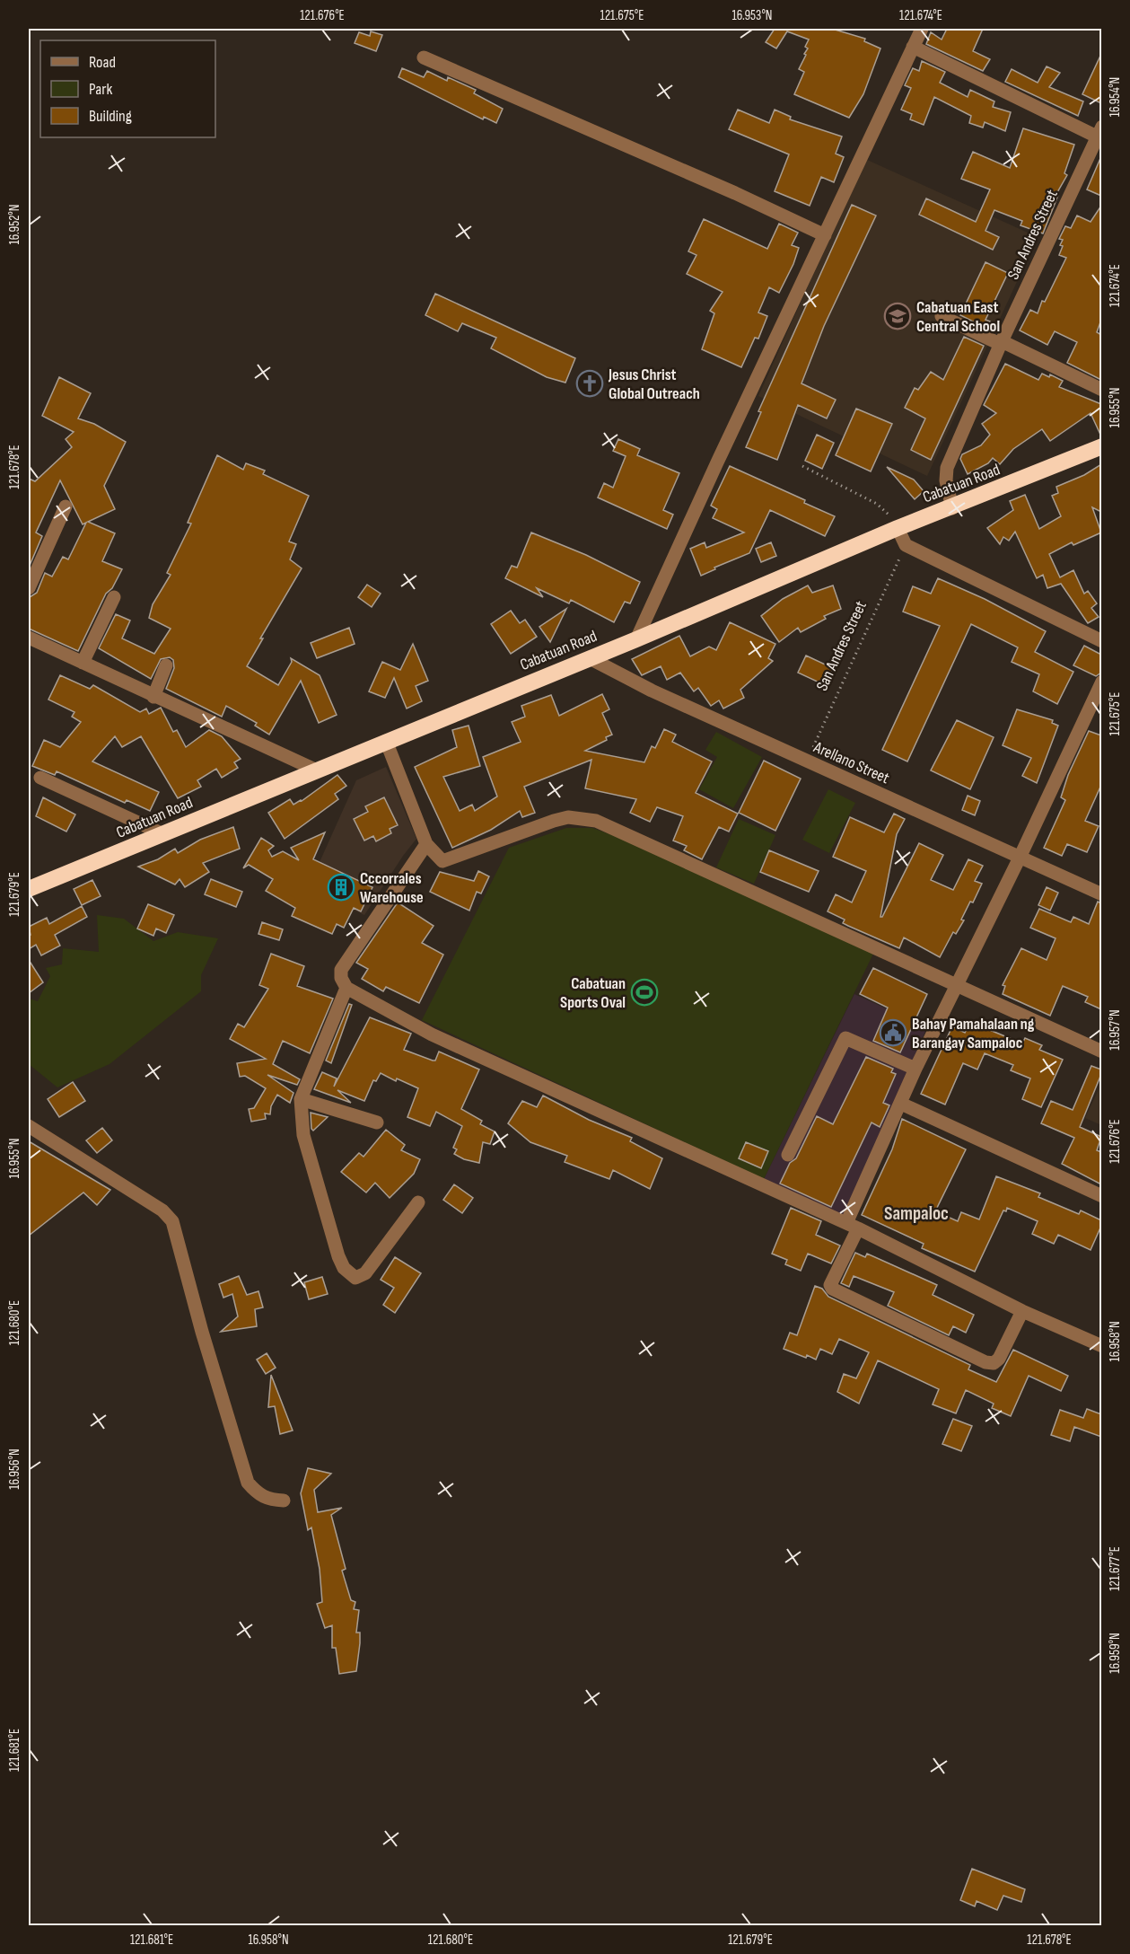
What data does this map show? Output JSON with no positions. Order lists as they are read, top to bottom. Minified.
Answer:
{"streets":{"highway":["Cabatuan Road"],"street":["San Andres Street","Arellano Street"]},"crossings":[["San Andres Street","Cabatuan Road"],["San Andres Street","Arellano Street"],["Cabatuan Road","Arellano Street"]],"districts":["Sampaloc"],"places":{"school or university":["Cabatuan East Central School"],"church":["Jesus Christ Global Outreach"],"building":["Cccorrales Warehouse"],"sports":["Cabatuan Sports Oval"],"public building":["Bahay Pamahalaan ng Barangay Sampaloc"]},"legend":["Road","Park","Building"],"coordinates":["121.676°E","121.675°E","16.953°N","121.674°E","16.954°N","16.952°N","16.955°N","121.678°E","121.679°E","16.957°N","121.680°E","16.958°N","16.956°N","121.677°E","16.959°N","121.681°E"]}
